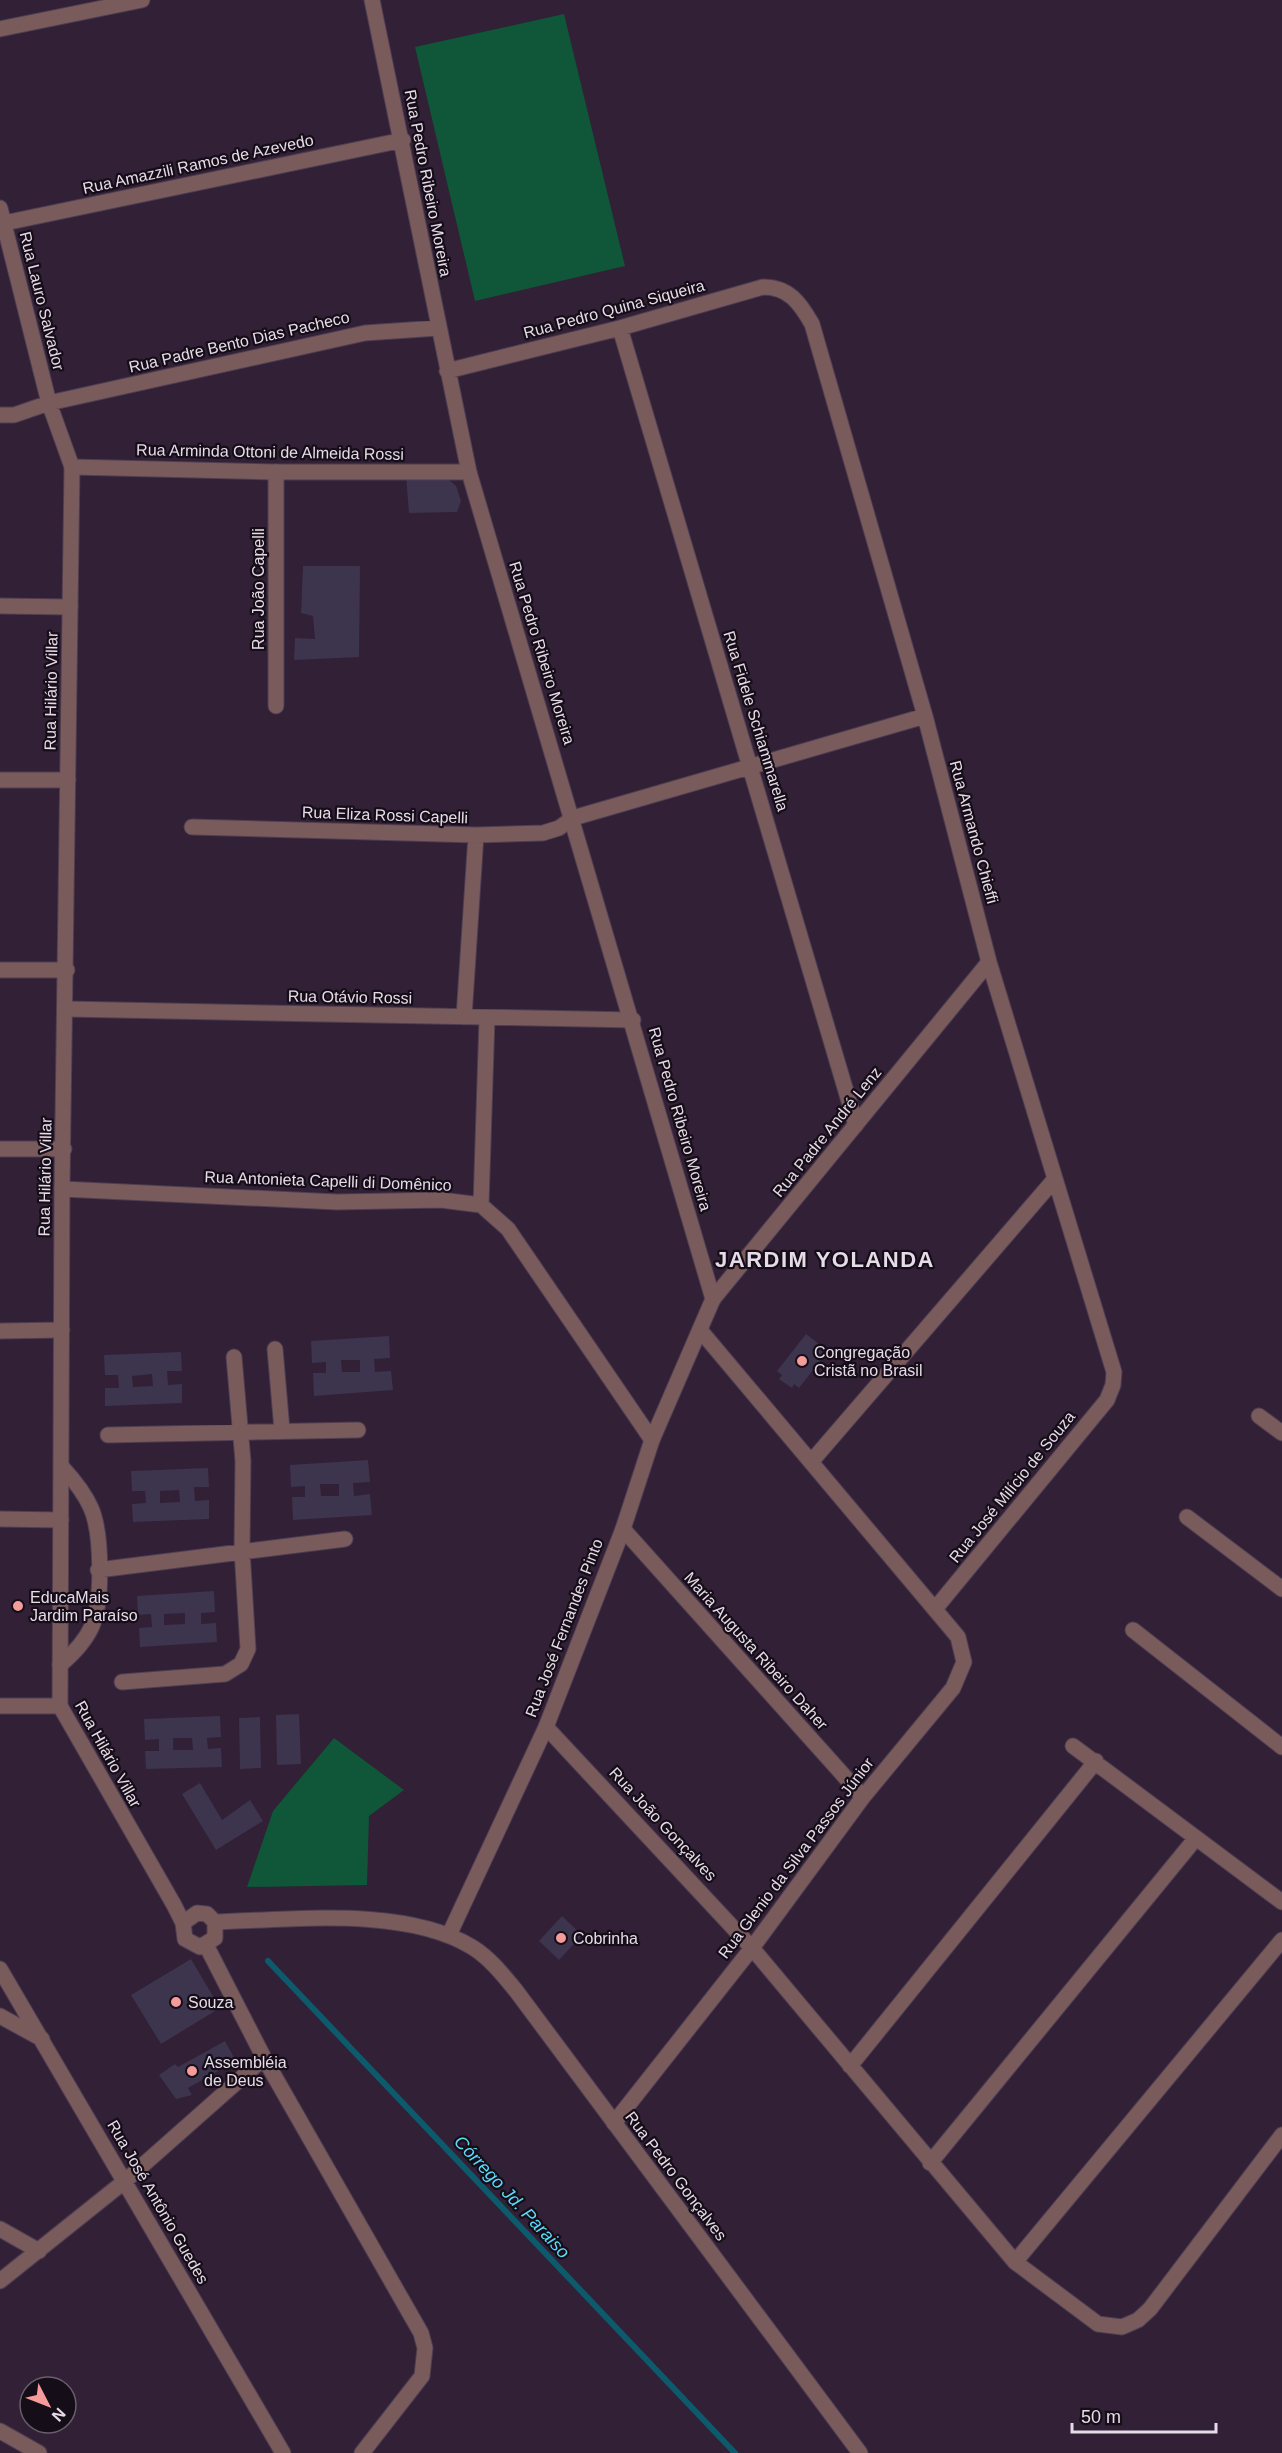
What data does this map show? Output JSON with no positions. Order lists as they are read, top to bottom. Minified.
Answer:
{"streets":{"street":["Rua Amazzili Ramos de Azevedo","Rua Pedro Ribeiro Moreira","Rua Lauro Salvador","Rua Pedro Quina Siqueira","Rua Padre Bento Dias Pacheco","Rua Arminda Ottoni de Almeida Rossi","Rua João Capelli","Rua Hilário Villar","Rua Fidele Schiammarella","Rua Eliza Rossi Capelli","Rua Armando Chieffi","Rua Otávio Rossi","Rua Padre André Lenz","Rua Antonieta Capelli di Domênico","Rua José Milício de Souza","Rua José Fernandes Pinto","Maria Augusta Ribeiro Daher","Rua João Gonçalves","Rua Glenio da Silva Passos Júnior","Rua Pedro Gonçalves","Rua José Antônio Guedes"]},"crossings":[["Rua Amazzili Ramos de Azevedo","Rua Pedro Ribeiro Moreira"],["Rua Amazzili Ramos de Azevedo","Rua Lauro Salvador"],["Rua Pedro Ribeiro Moreira","Rua Pedro Quina Siqueira"],["Rua Pedro Ribeiro Moreira","Rua Padre Bento Dias Pacheco"],["Rua Pedro Ribeiro Moreira","Rua Arminda Ottoni de Almeida Rossi"],["Rua Pedro Ribeiro Moreira","Rua Eliza Rossi Capelli"],["Rua Pedro Ribeiro Moreira","Rua Otávio Rossi"],["Rua Pedro Ribeiro Moreira","Rua Padre André Lenz"],["Rua Lauro Salvador","Rua Padre Bento Dias Pacheco"],["Rua Lauro Salvador","Rua Hilário Villar"],["Rua Pedro Quina Siqueira","Rua Fidele Schiammarella"],["Rua Pedro Quina Siqueira","Rua Armando Chieffi"],["Rua Padre Bento Dias Pacheco","Rua Hilário Villar"],["Rua Arminda Ottoni de Almeida Rossi","Rua João Capelli"],["Rua Arminda Ottoni de Almeida Rossi","Rua Hilário Villar"],["Rua Hilário Villar","Rua Otávio Rossi"],["Rua Hilário Villar","Rua Antonieta Capelli di Domênico"],["Rua Hilário Villar","Rua Pedro Gonçalves"],["Rua Fidele Schiammarella","Rua Eliza Rossi Capelli"],["Rua Fidele Schiammarella","Rua Padre André Lenz"],["Rua Eliza Rossi Capelli","Rua Armando Chieffi"],["Rua Armando Chieffi","Rua Padre André Lenz"],["Rua Armando Chieffi","Rua José Milício de Souza"],["Rua Padre André Lenz","Rua José Fernandes Pinto"],["Rua Padre André Lenz","Rua Glenio da Silva Passos Júnior"],["Rua José Milício de Souza","Rua Glenio da Silva Passos Júnior"],["Rua José Fernandes Pinto","Maria Augusta Ribeiro Daher"],["Rua José Fernandes Pinto","Rua João Gonçalves"],["Rua José Fernandes Pinto","Rua Glenio da Silva Passos Júnior"],["Rua José Fernandes Pinto","Rua Pedro Gonçalves"],["Maria Augusta Ribeiro Daher","Rua Glenio da Silva Passos Júnior"],["Rua João Gonçalves","Rua Glenio da Silva Passos Júnior"],["Rua Glenio da Silva Passos Júnior","Rua Pedro Gonçalves"]],"districts":["JARDIM YOLANDA"],"water":["Córrego Jd. Paraiso"],"places":["Congregação Cristã no Brasil","EducaMais Jardim Paraíso","Cobrinha","Souza","Assembléia de Deus"],"scale_bar":"50 m","north":"bottom right"}
